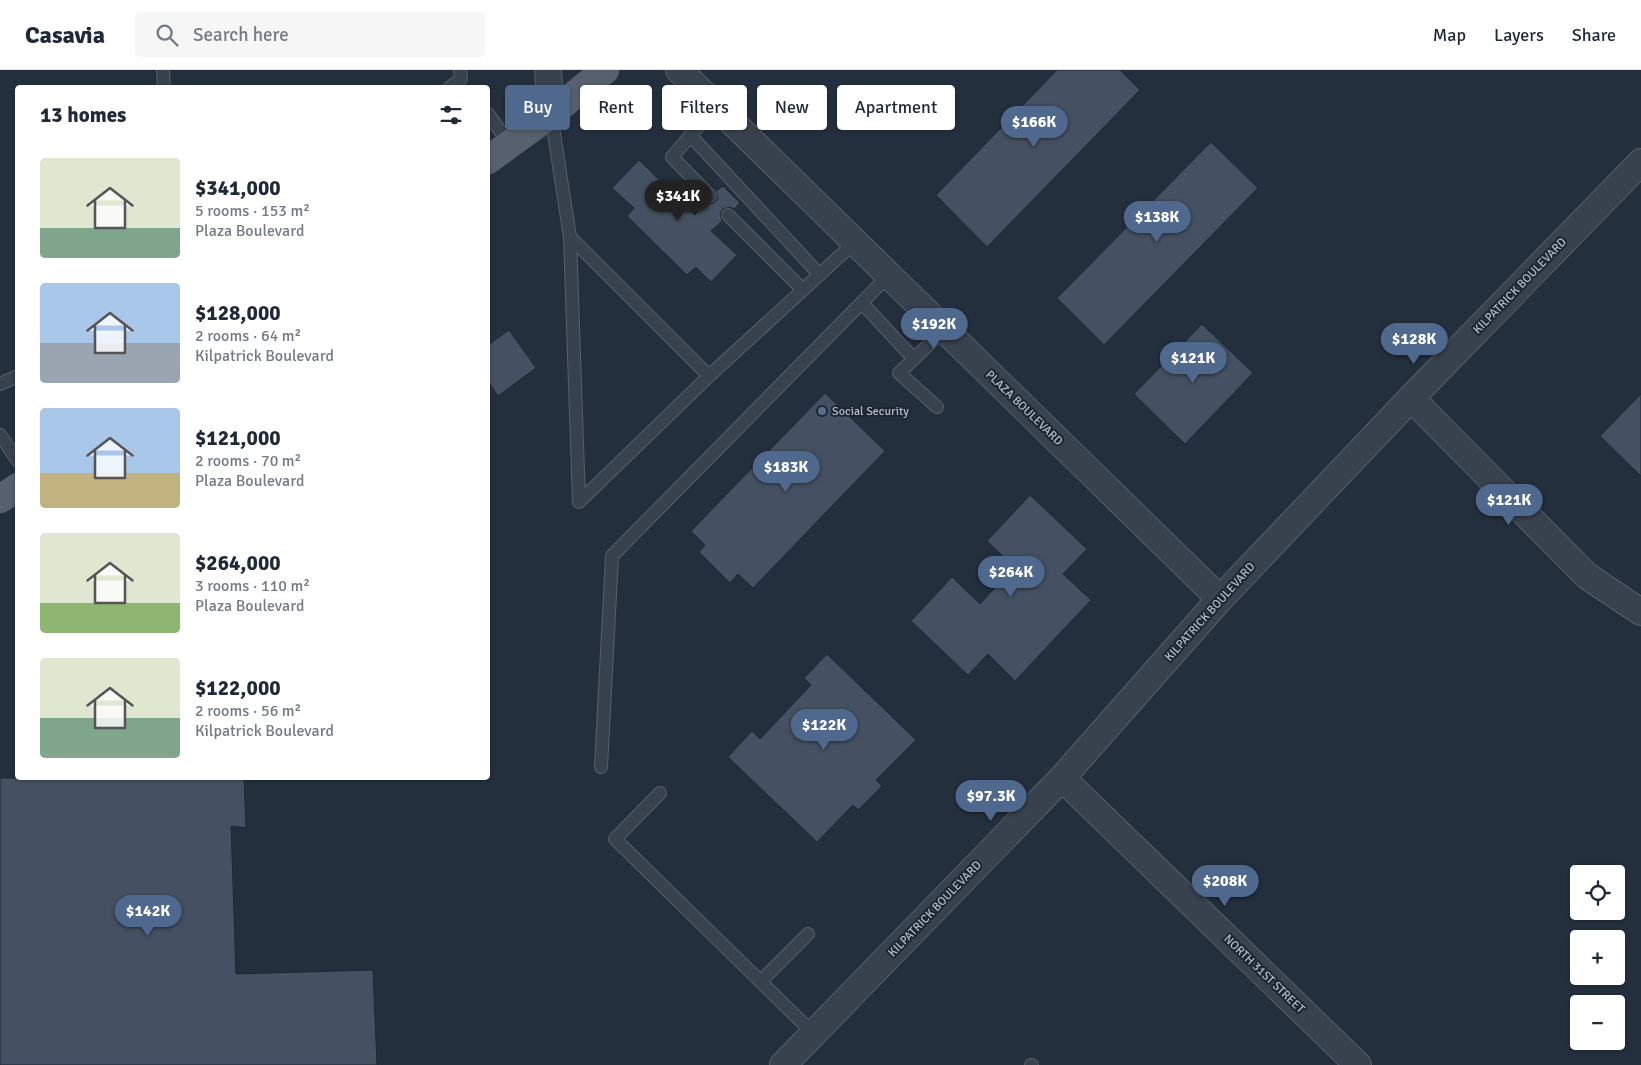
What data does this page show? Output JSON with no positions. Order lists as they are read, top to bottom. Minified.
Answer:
{"streets":{"street":["KILPATRICK BOULEVARD","PLAZA BOULEVARD","NORTH 31ST STREET"]},"crossings":[["KILPATRICK BOULEVARD","PLAZA BOULEVARD"],["KILPATRICK BOULEVARD","NORTH 31ST STREET"]],"places":["Social Security"],"page":{"header":"Casavia","search":"Search here","nav":["Map","Layers","Share"],"chip":["Buy","Rent","Filters","New","Apartment"],"heading":"13 homes","price":["$166K","$341K","$138K","$192K","$128K","$121K","$183K","$121K","$264K","$122K","$97.3K","$208K","$142K"],"list":[{"name":"$341,000","note":"5 rooms · 153 m² · Plaza Boulevard"},{"name":"$128,000","note":"2 rooms · 64 m² · Kilpatrick Boulevard"},{"name":"$121,000","note":"2 rooms · 70 m² · Plaza Boulevard"},{"name":"$264,000","note":"3 rooms · 110 m² · Plaza Boulevard"},{"name":"$122,000","note":"2 rooms · 56 m² · Kilpatrick Boulevard"}],"map_buttons":["+","−"]}}
